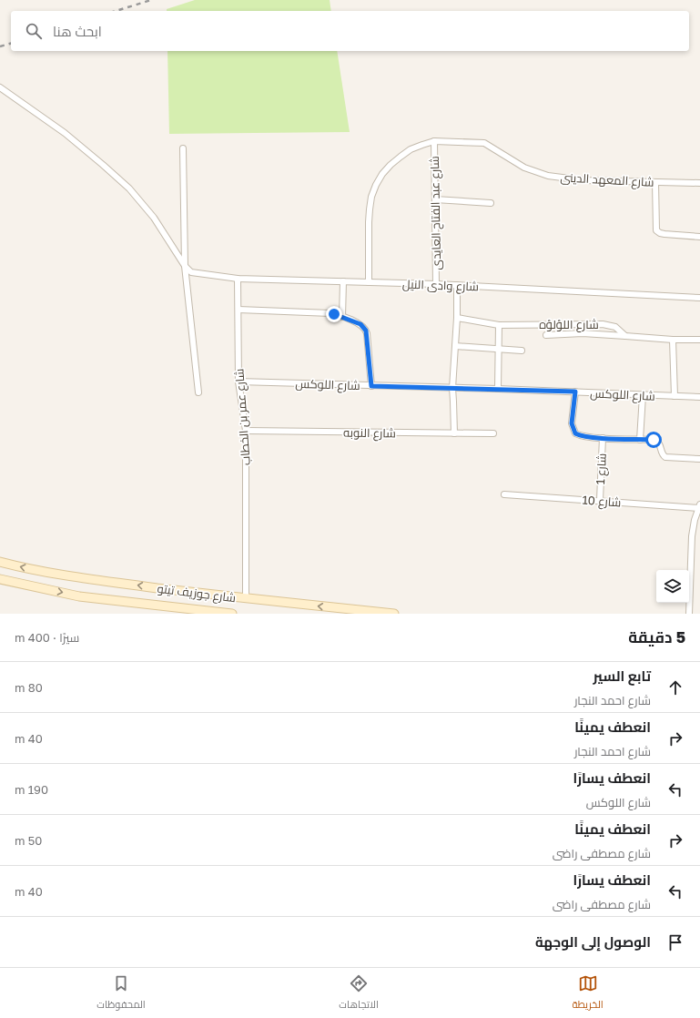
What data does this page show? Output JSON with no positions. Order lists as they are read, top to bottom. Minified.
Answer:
{"streets":{"main road":["شارع جوزيف تيتو"],"street":["شارع المعهد الدينى","شارع عبد الفتاح العايدى","شارع وادى النيل","شارع اللؤلؤه","شارع اللوكس","شارع عمر بن الخطاب","شارع النوبه","شارع 1","شارع 10"]},"crossings":[["شارع المعهد الدينى","شارع عبد الفتاح العايدى"],["شارع المعهد الدينى","شارع وادى النيل"],["شارع عبد الفتاح العايدى","شارع وادى النيل"],["شارع وادى النيل","شارع عمر بن الخطاب"],["شارع اللوكس","شارع عمر بن الخطاب"],["شارع عمر بن الخطاب","شارع النوبه"],["شارع عمر بن الخطاب","شارع جوزيف تيتو"],["شارع 1","شارع 10"]],"page":{"search":"ابحث هنا","heading":["5 دقيقة","سيرًا · 400 m"],"list":[["تابع السير","شارع احمد النجار","80 m"],["انعطف يمينًا","شارع احمد النجار","40 m"],["انعطف يسارًا","شارع اللوكس","190 m"],["انعطف يمينًا","شارع مصطفى راضى","50 m"],["انعطف يسارًا","شارع مصطفى راضى","40 m"],"الوصول إلى الوجهة"],"nav":["الخريطة","الاتجاهات","المحفوظات"]}}
